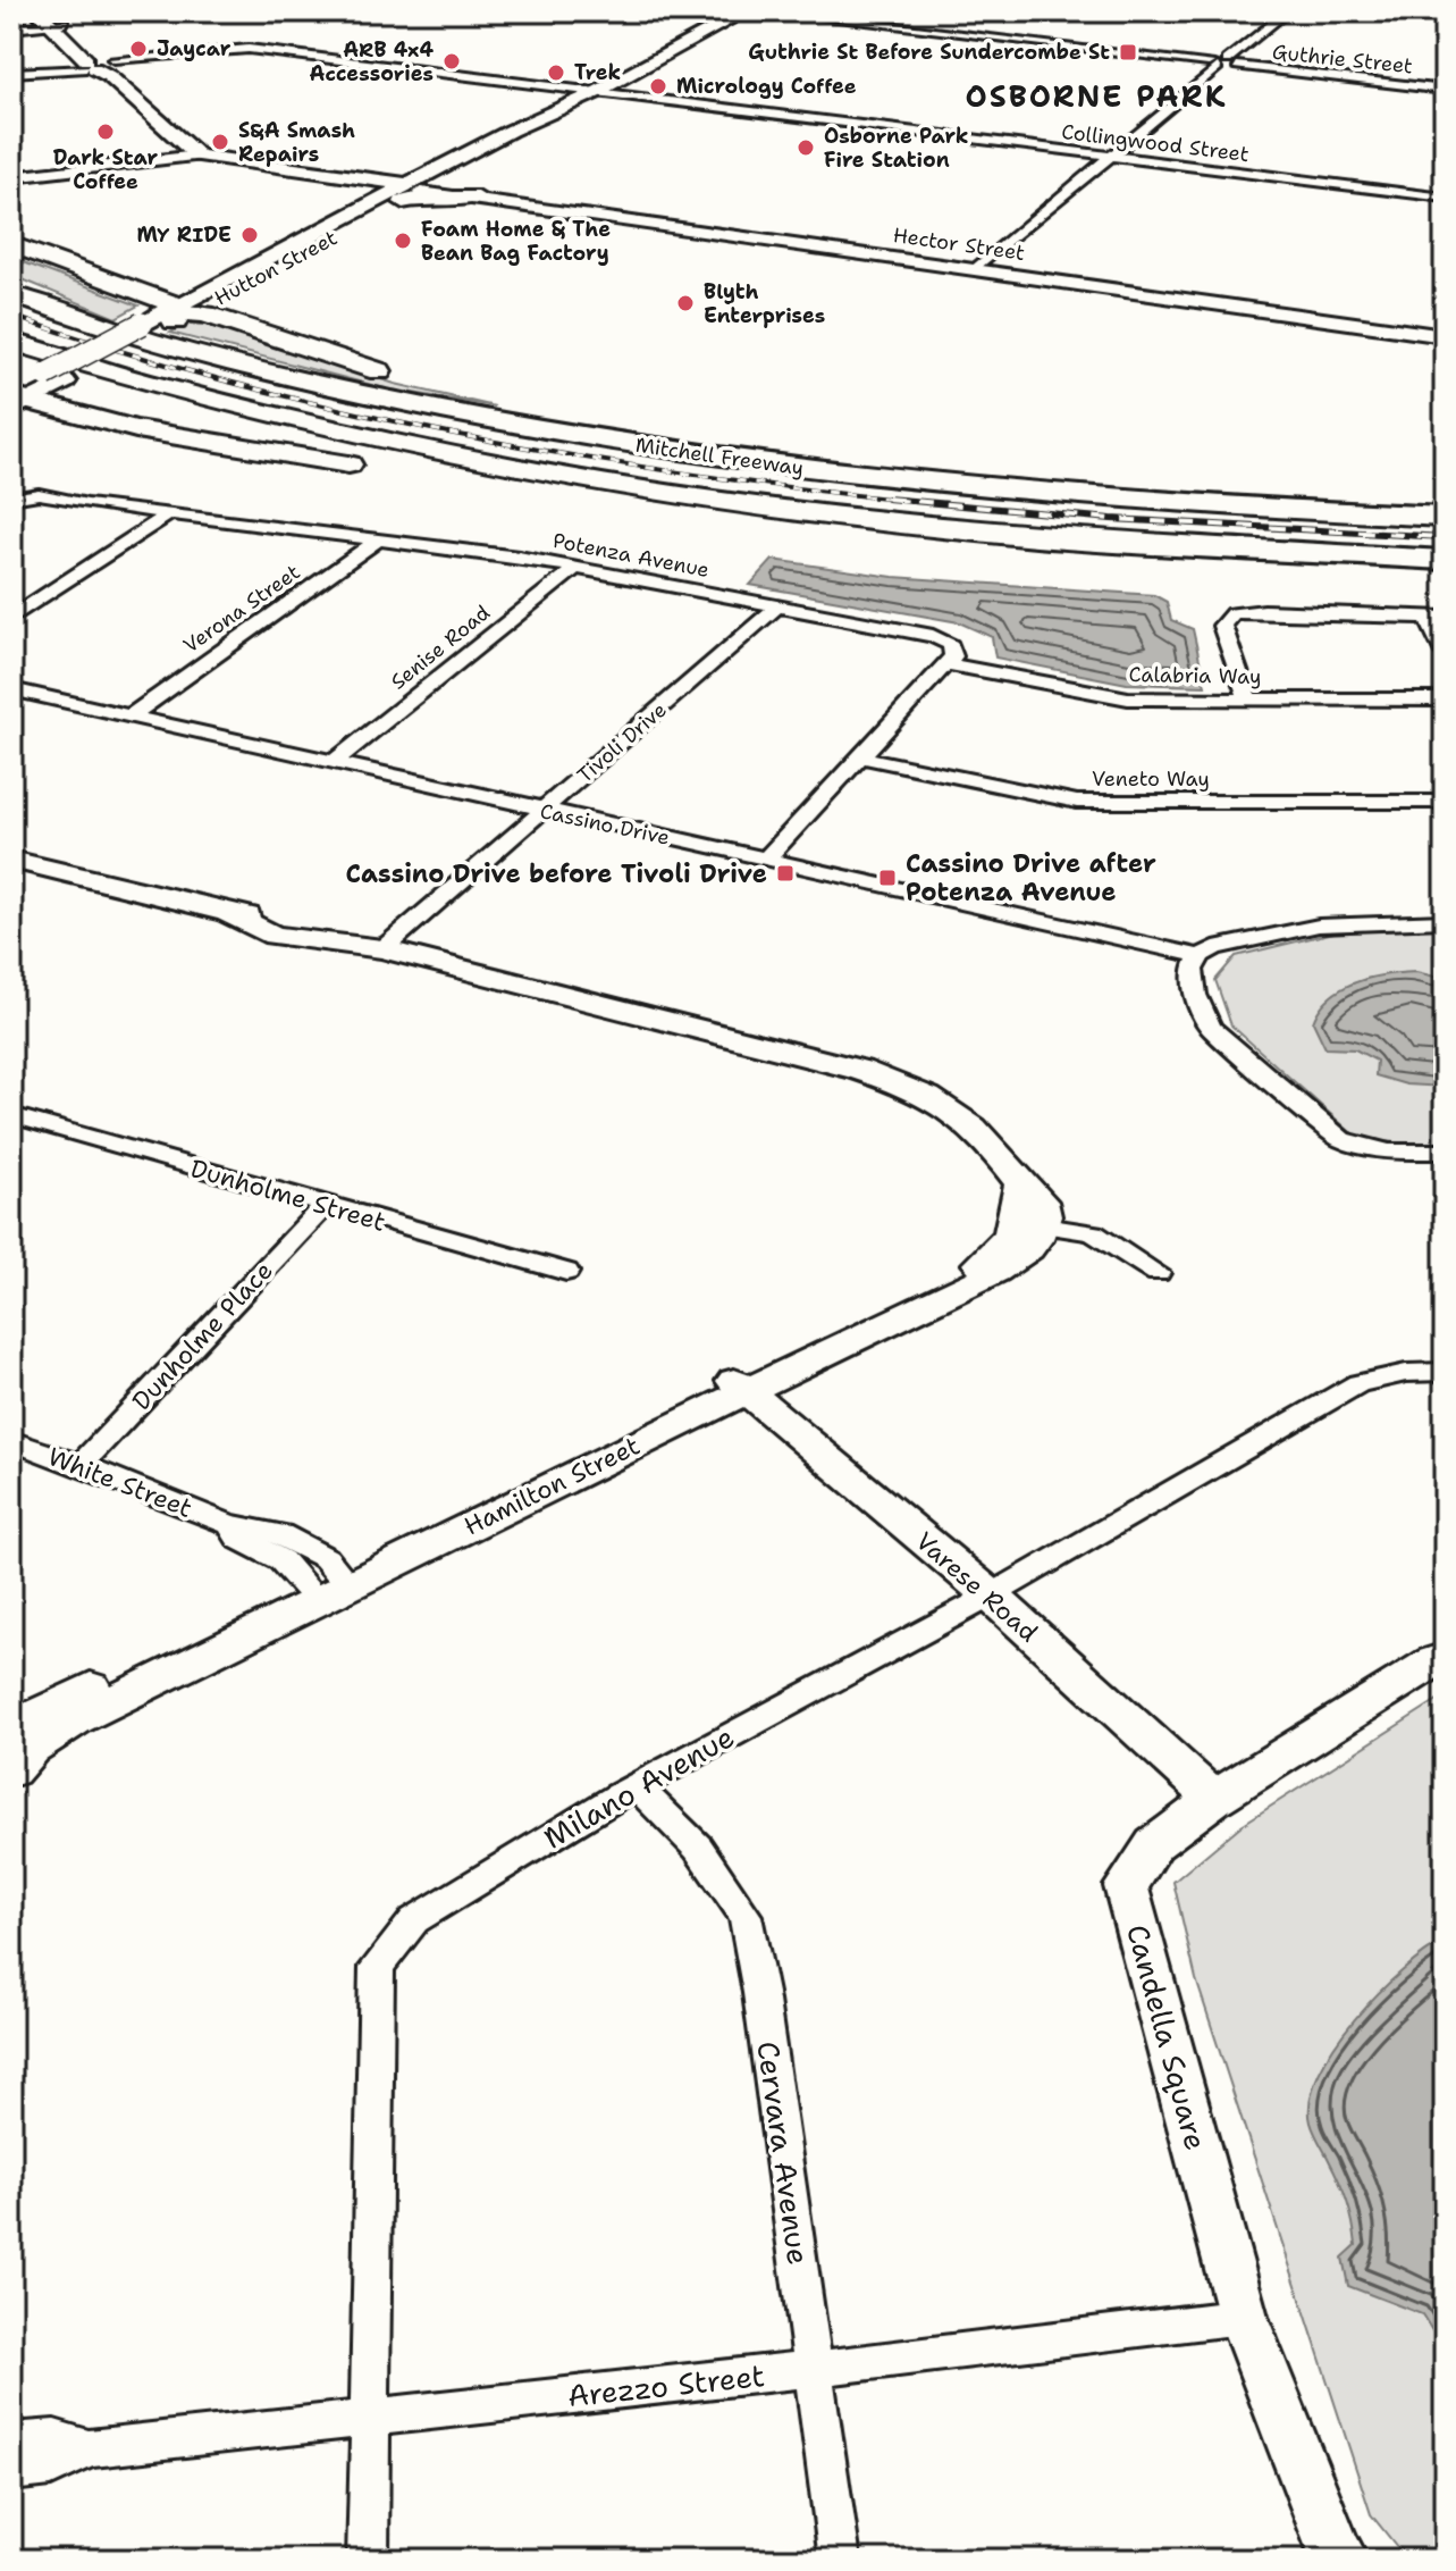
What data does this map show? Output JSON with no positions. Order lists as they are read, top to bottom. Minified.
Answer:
{"streets":{"highway":["Mitchell Freeway"],"main road":["Hector Street","Hutton Street"],"street":["Guthrie Street","Collingwood Street","Potenza Avenue","Verona Street","Senise Road","Calabria Way","Tivoli Drive","Veneto Way","Cassino Drive","Dunholme Street","Dunholme Place","White Street","Hamilton Street","Varese Road","Milano Avenue","Candella Square","Cervara Avenue","Arezzo Street"]},"crossings":[["Guthrie Street","Hutton Street"],["Collingwood Street","Hutton Street"],["Hector Street","Hutton Street"],["Potenza Avenue","Verona Street"],["Potenza Avenue","Senise Road"],["Potenza Avenue","Calabria Way"],["Potenza Avenue","Tivoli Drive"],["Verona Street","Cassino Drive"],["Senise Road","Cassino Drive"],["Tivoli Drive","Cassino Drive"],["Dunholme Street","Dunholme Place"],["Dunholme Place","White Street"],["White Street","Hamilton Street"],["Hamilton Street","Varese Road"],["Varese Road","Milano Avenue"],["Varese Road","Candella Square"],["Milano Avenue","Cervara Avenue"],["Milano Avenue","Arezzo Street"],["Candella Square","Arezzo Street"],["Cervara Avenue","Arezzo Street"]],"districts":["OSBORNE PARK"],"places":{"other":["Jaycar","ARB 4x4 Accessories","Trek","Micrology Coffee","Dark Star Coffee","S&A Smash Repairs","Osborne Park Fire Station","MY RIDE","Foam Home & The Bean Bag Factory","Blyth Enterprises"],"transit":["Guthrie St Before Sundercombe St","Cassino Drive before Tivoli Drive","Cassino Drive after Potenza Avenue"]}}
